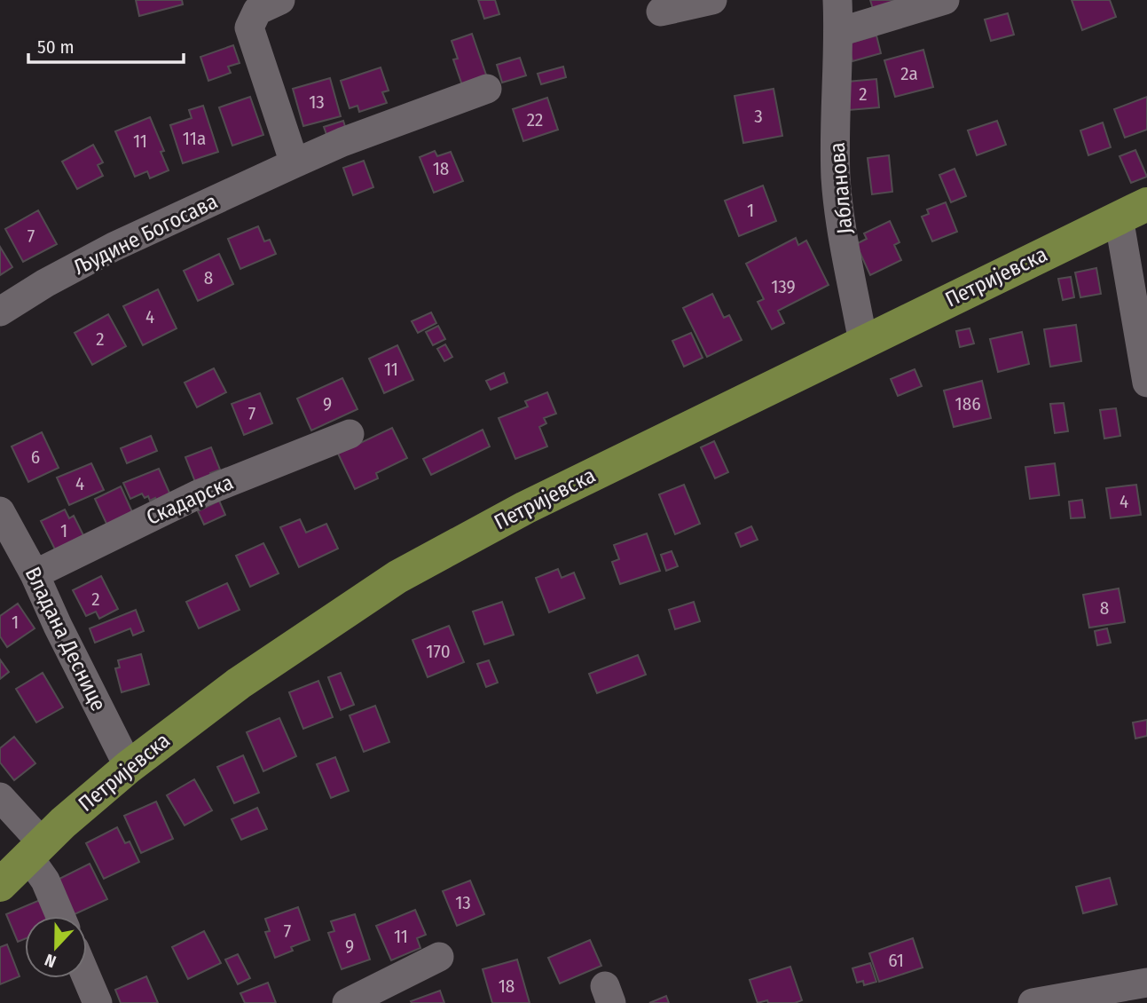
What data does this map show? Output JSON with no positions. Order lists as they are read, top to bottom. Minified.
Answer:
{"streets":{"main road":["Петријевска"],"street":["Јабланова","Људине Богосава","Скадарска","Владана Деснице"]},"crossings":[["Јабланова","Петријевска"],["Петријевска","Владана Деснице"],["Скадарска","Владана Деснице"]],"house_numbers":["2a","2","13","3","22","11a","11","18","1","7","8","139","4","2","11","9","186","7","6","4","4","1","2","8","1","170","13","7","11","9","61","18"],"scale_bar":"50 m","north":"bottom"}
